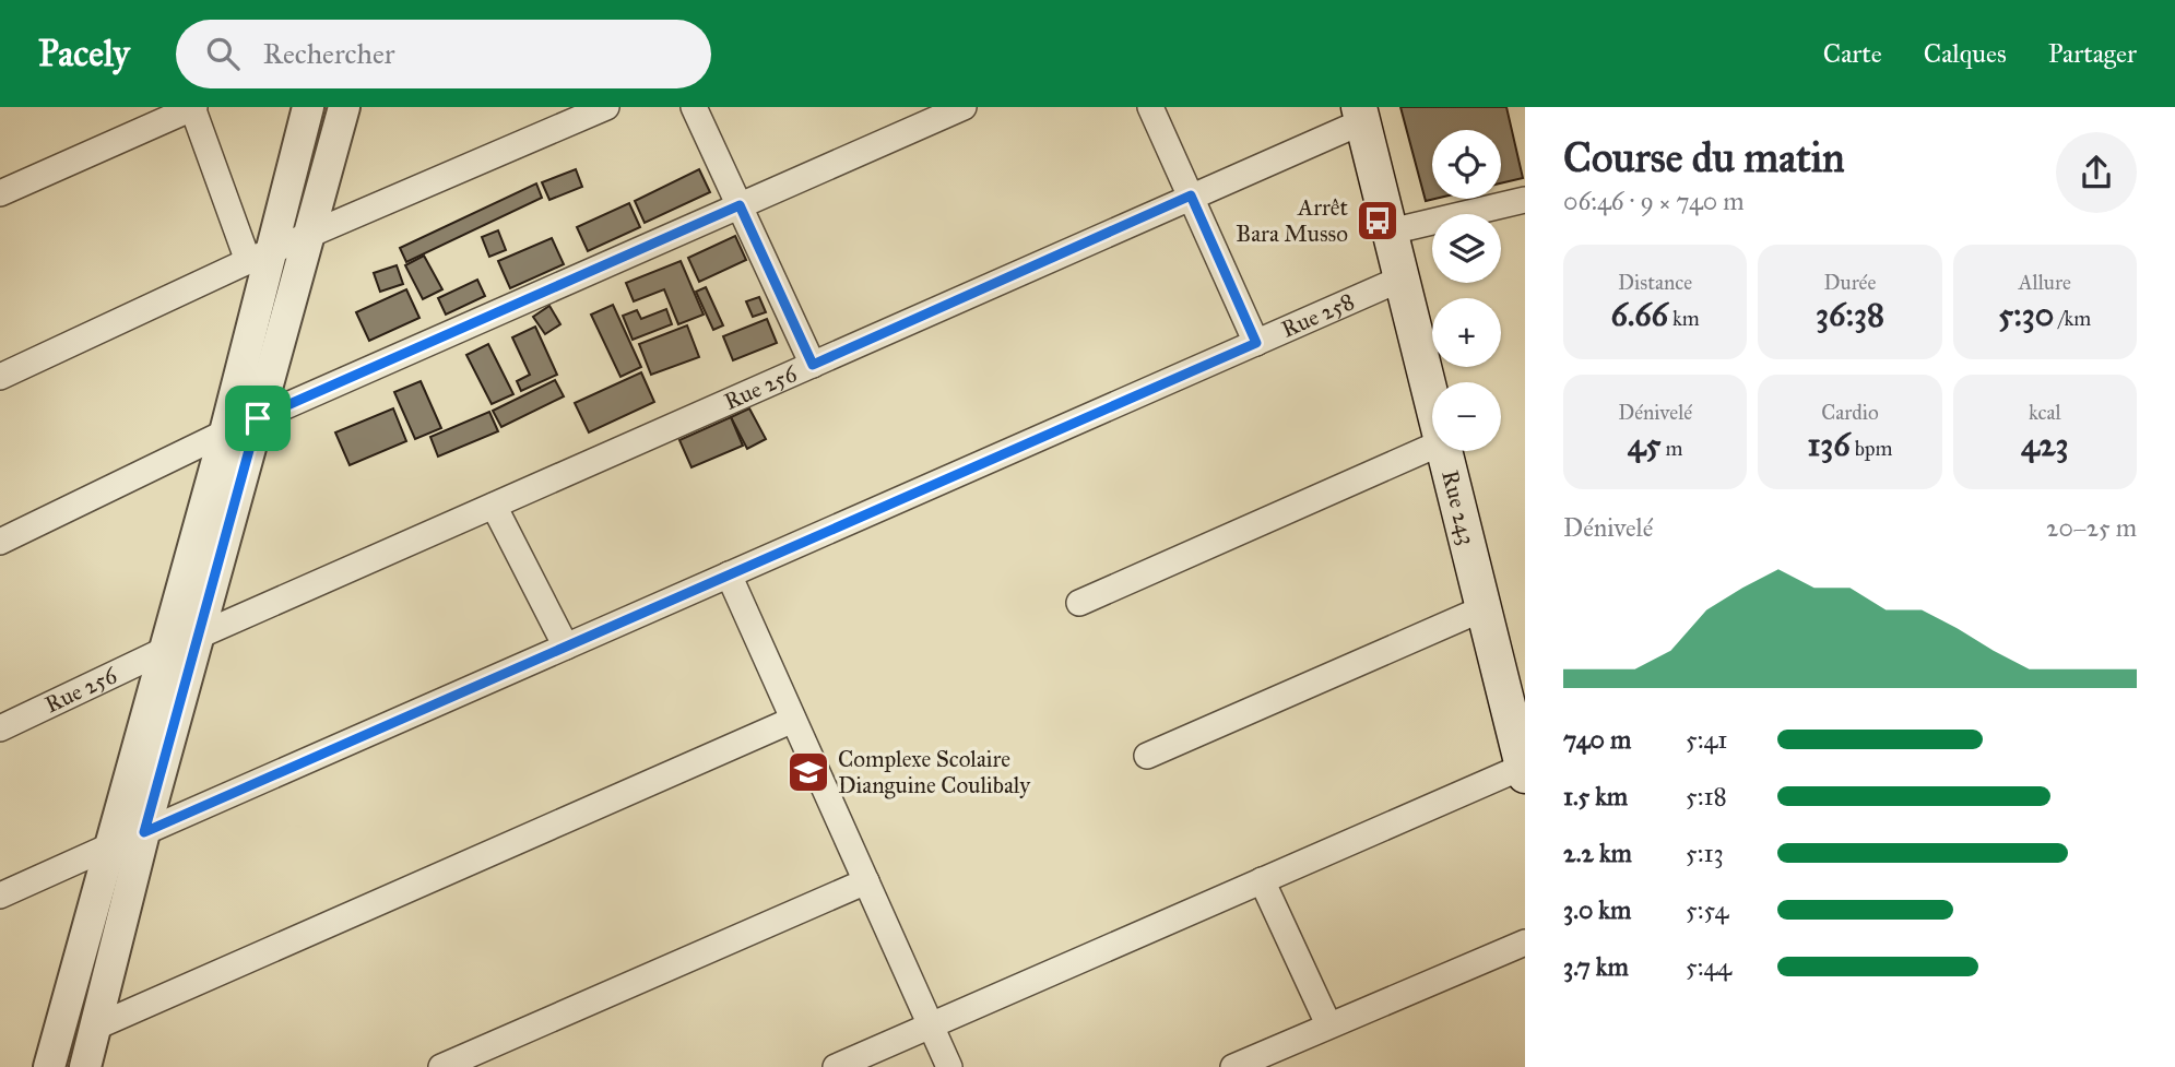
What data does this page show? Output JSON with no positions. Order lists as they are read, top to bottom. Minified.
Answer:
{"streets":{"main road":["Rue 243"],"street":["Rue 258","Rue 256"]},"crossings":[["Rue 258","Rue 243"],["Rue 256","Rue 243"]],"places":{"bus stop":["Arrêt Bara Musso"],"school or university":["Complexe Scolaire Dianguine Coulibaly"]},"page":{"header":"Pacely","search":"Rechercher","nav":["Carte","Calques","Partager"],"heading":["Course du matin","06:46 · 9 × 740 m"],"map_buttons":["+","−"],"stats":[["Distance","6.66 km"],["Durée","36:38"],["Allure","5:30 /km"],["Dénivelé","45 m"],["Cardio","136 bpm"],["kcal","423"]],"chart":["Dénivelé","20–25 m"],"list":[{"name":"740 m","note":"5:41"},{"name":"1.5 km","note":"5:18"},{"name":"2.2 km","note":"5:13"},{"name":"3.0 km","note":"5:54"},{"name":"3.7 km","note":"5:44"}]}}
